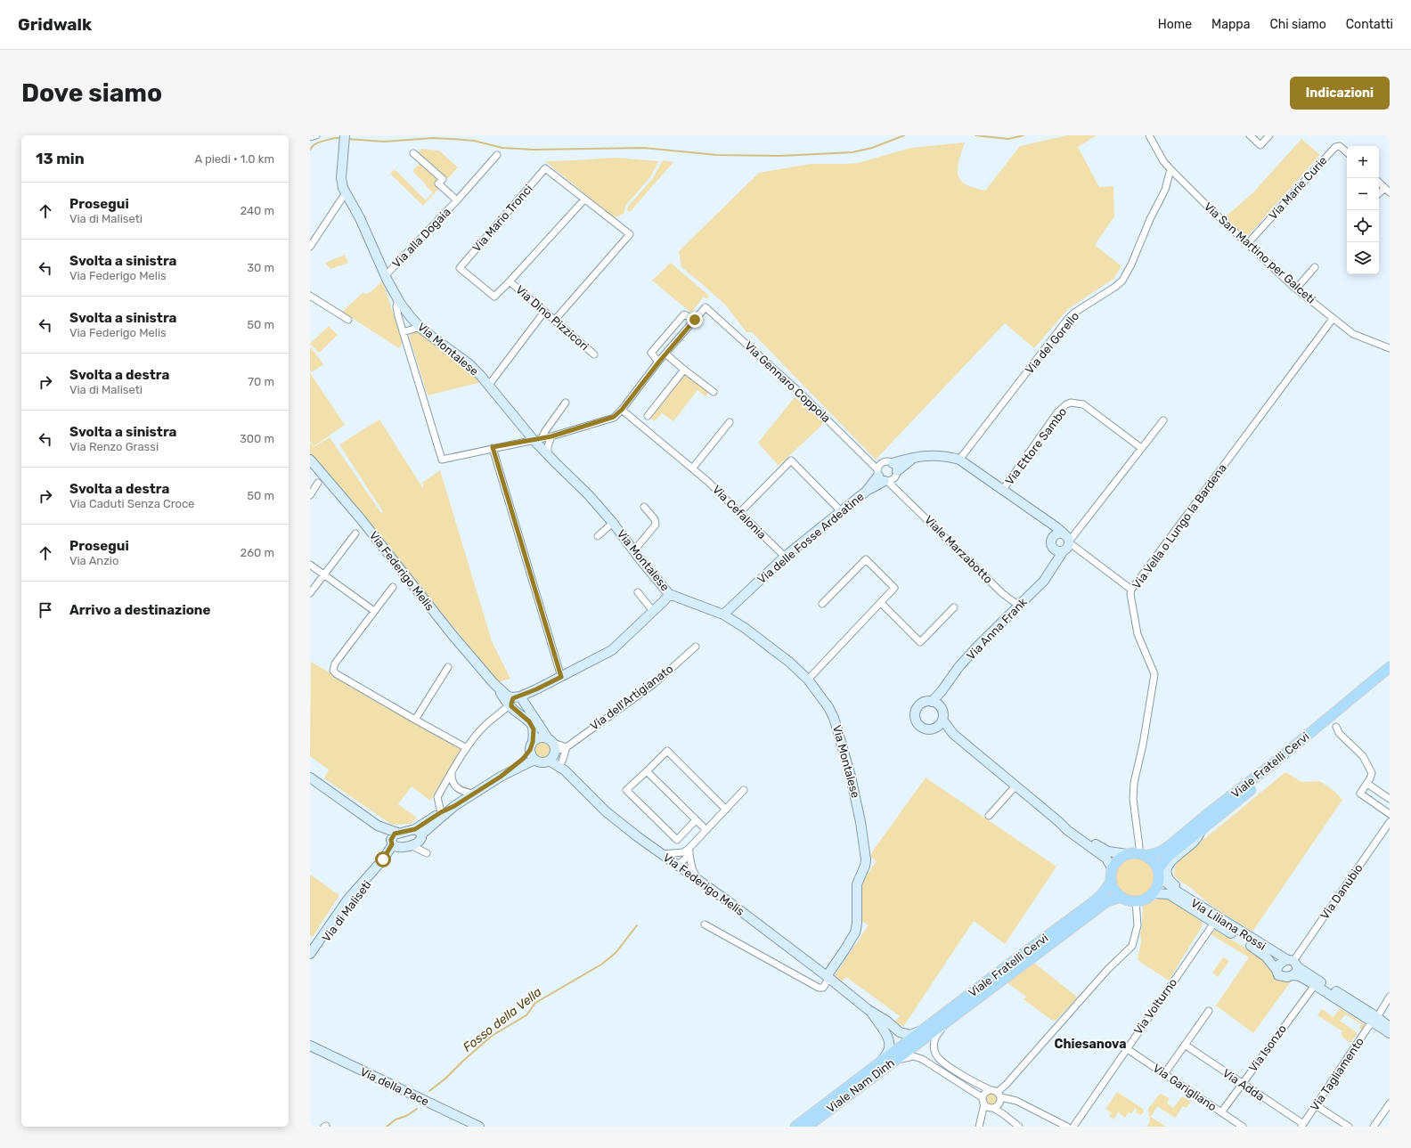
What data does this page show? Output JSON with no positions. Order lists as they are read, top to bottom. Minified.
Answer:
{"streets":{"main road":["Viale Fratelli Cervi","Viale Nam Dinh"],"street":["Via Marie Curie","Via Mario Tronci","Via alla Dogaia","Via San Martino per Galceti","Via Dino Pizzicori","Via del Gorello","Via Montalese","Via Gennaro Coppola","Via Ettore Sambo","Via Cefalonia","Via Vella o Lungo la Bardena","Via delle Fosse Ardeatine","Viale Marzabotto","Via Federigo Melis","Via Anna Frank","Via dell'Artigianato","Via Danubio","Via di Maliseti","Via Liliana Rossi","Via Volturno","Via Isonzo","Via Tagliamento","Via Adda","Via della Pace","Via Garigliano"]},"crossings":[["Via Marie Curie","Via San Martino per Galceti"],["Via Mario Tronci","Via Dino Pizzicori"],["Via alla Dogaia","Via Montalese"],["Via San Martino per Galceti","Via del Gorello"],["Via San Martino per Galceti","Via Vella o Lungo la Bardena"],["Via Montalese","Via delle Fosse Ardeatine"],["Via Montalese","Via Federigo Melis"],["Via Gennaro Coppola","Via delle Fosse Ardeatine"],["Via Gennaro Coppola","Viale Marzabotto"],["Via Cefalonia","Via delle Fosse Ardeatine"],["Via delle Fosse Ardeatine","Viale Marzabotto"],["Viale Marzabotto","Via Anna Frank"],["Via Federigo Melis","Via dell'Artigianato"],["Via Federigo Melis","Via di Maliseti"],["Via dell'Artigianato","Via di Maliseti"],["Viale Fratelli Cervi","Viale Nam Dinh"],["Via Danubio","Via Liliana Rossi"],["Via Liliana Rossi","Via Volturno"],["Via Liliana Rossi","Via Isonzo"],["Via Liliana Rossi","Via Tagliamento"],["Via Volturno","Via Garigliano"],["Via Isonzo","Via Adda"],["Via Isonzo","Via Garigliano"],["Via Tagliamento","Via Adda"]],"districts":["Chiesanova"],"water":["Fosso della Vella"],"page":{"header":"Gridwalk","nav":["Home","Mappa","Chi siamo","Contatti"],"buttons":"Indicazioni","title":"Dove siamo","heading":["13 min","A piedi · 1.0 km"],"map_buttons":["+","−"],"list":[["Prosegui","Via di Maliseti","240 m"],["Svolta a sinistra","Via Federigo Melis","30 m"],["Svolta a sinistra","Via Federigo Melis","50 m"],["Svolta a destra","Via di Maliseti","70 m"],["Svolta a sinistra","Via Renzo Grassi","300 m"],["Svolta a destra","Via Caduti Senza Croce","50 m"],["Prosegui","Via Anzio","260 m"],"Arrivo a destinazione"]}}
